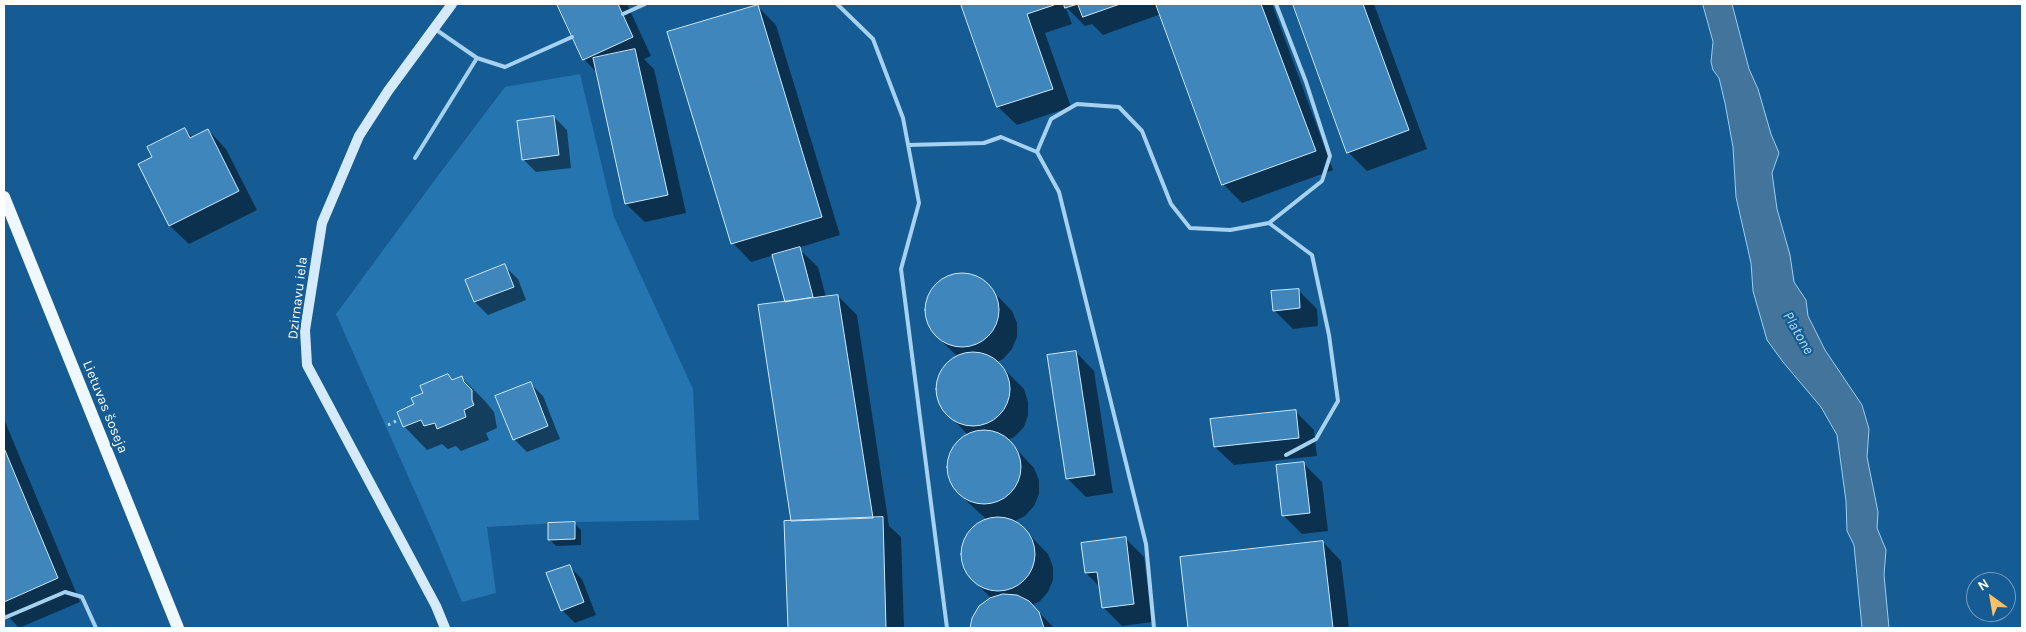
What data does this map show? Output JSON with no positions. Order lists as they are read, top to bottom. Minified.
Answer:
{"streets":{"main road":["Lietuvas šoseja"],"street":["Dzirnavu iela"]},"water":["Platone"],"north":"top left"}
